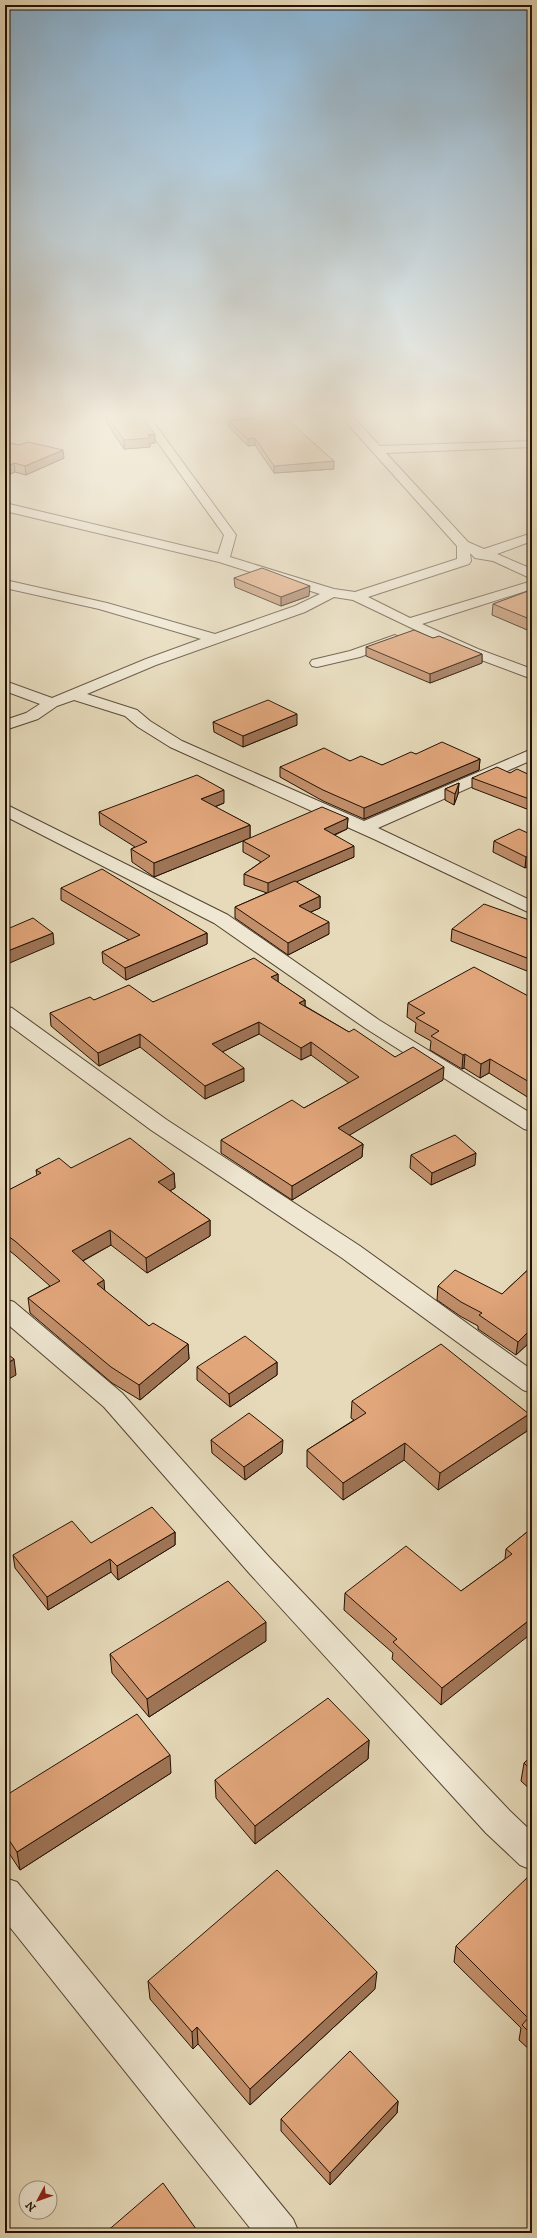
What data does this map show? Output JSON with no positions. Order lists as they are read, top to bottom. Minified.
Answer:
{"north":"bottom left"}
